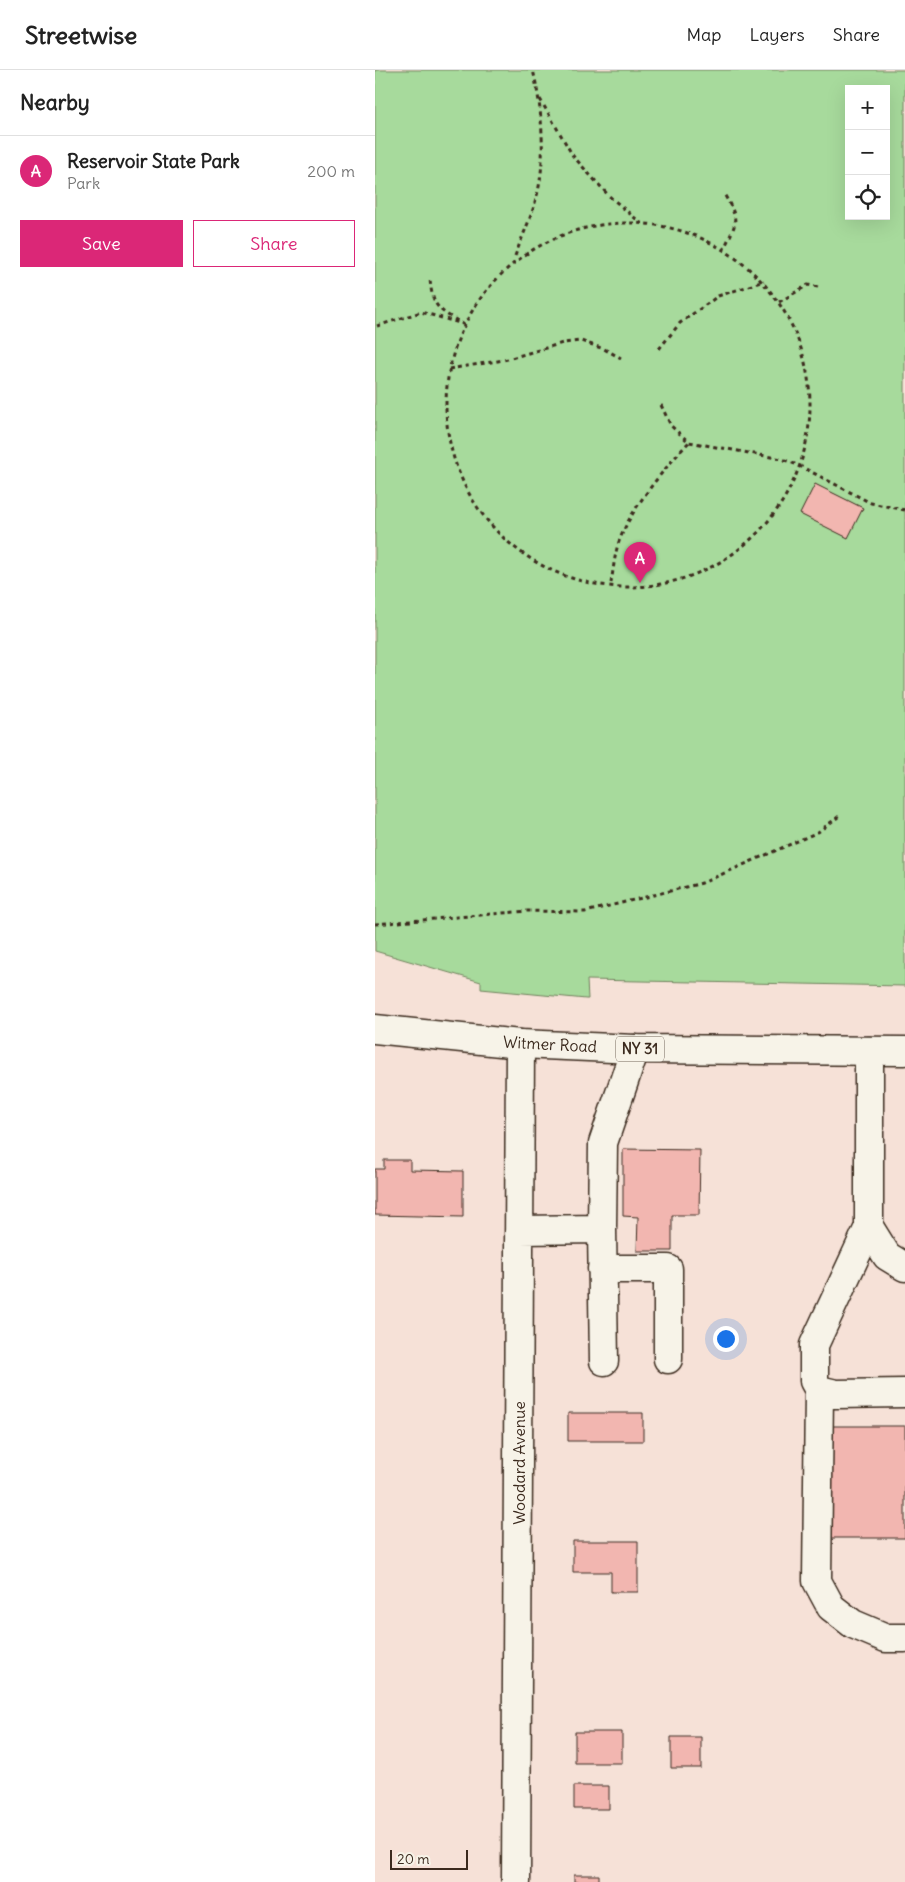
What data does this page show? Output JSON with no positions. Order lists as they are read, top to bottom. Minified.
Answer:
{"streets":{"main road":["Witmer Road","NY 31","Woodard Avenue"]},"crossings":[["Witmer Road","Woodard Avenue"]],"scale_bar":"20 m","page":{"header":"Streetwise","nav":["Map","Layers","Share"],"heading":"Nearby","map_buttons":["+","−"],"list":[{"mark":"A","name":"Reservoir State Park","note":"Park","value":"200 m"}],"buttons":["Save","Share"],"pins":"A","scale":"20 m"}}
